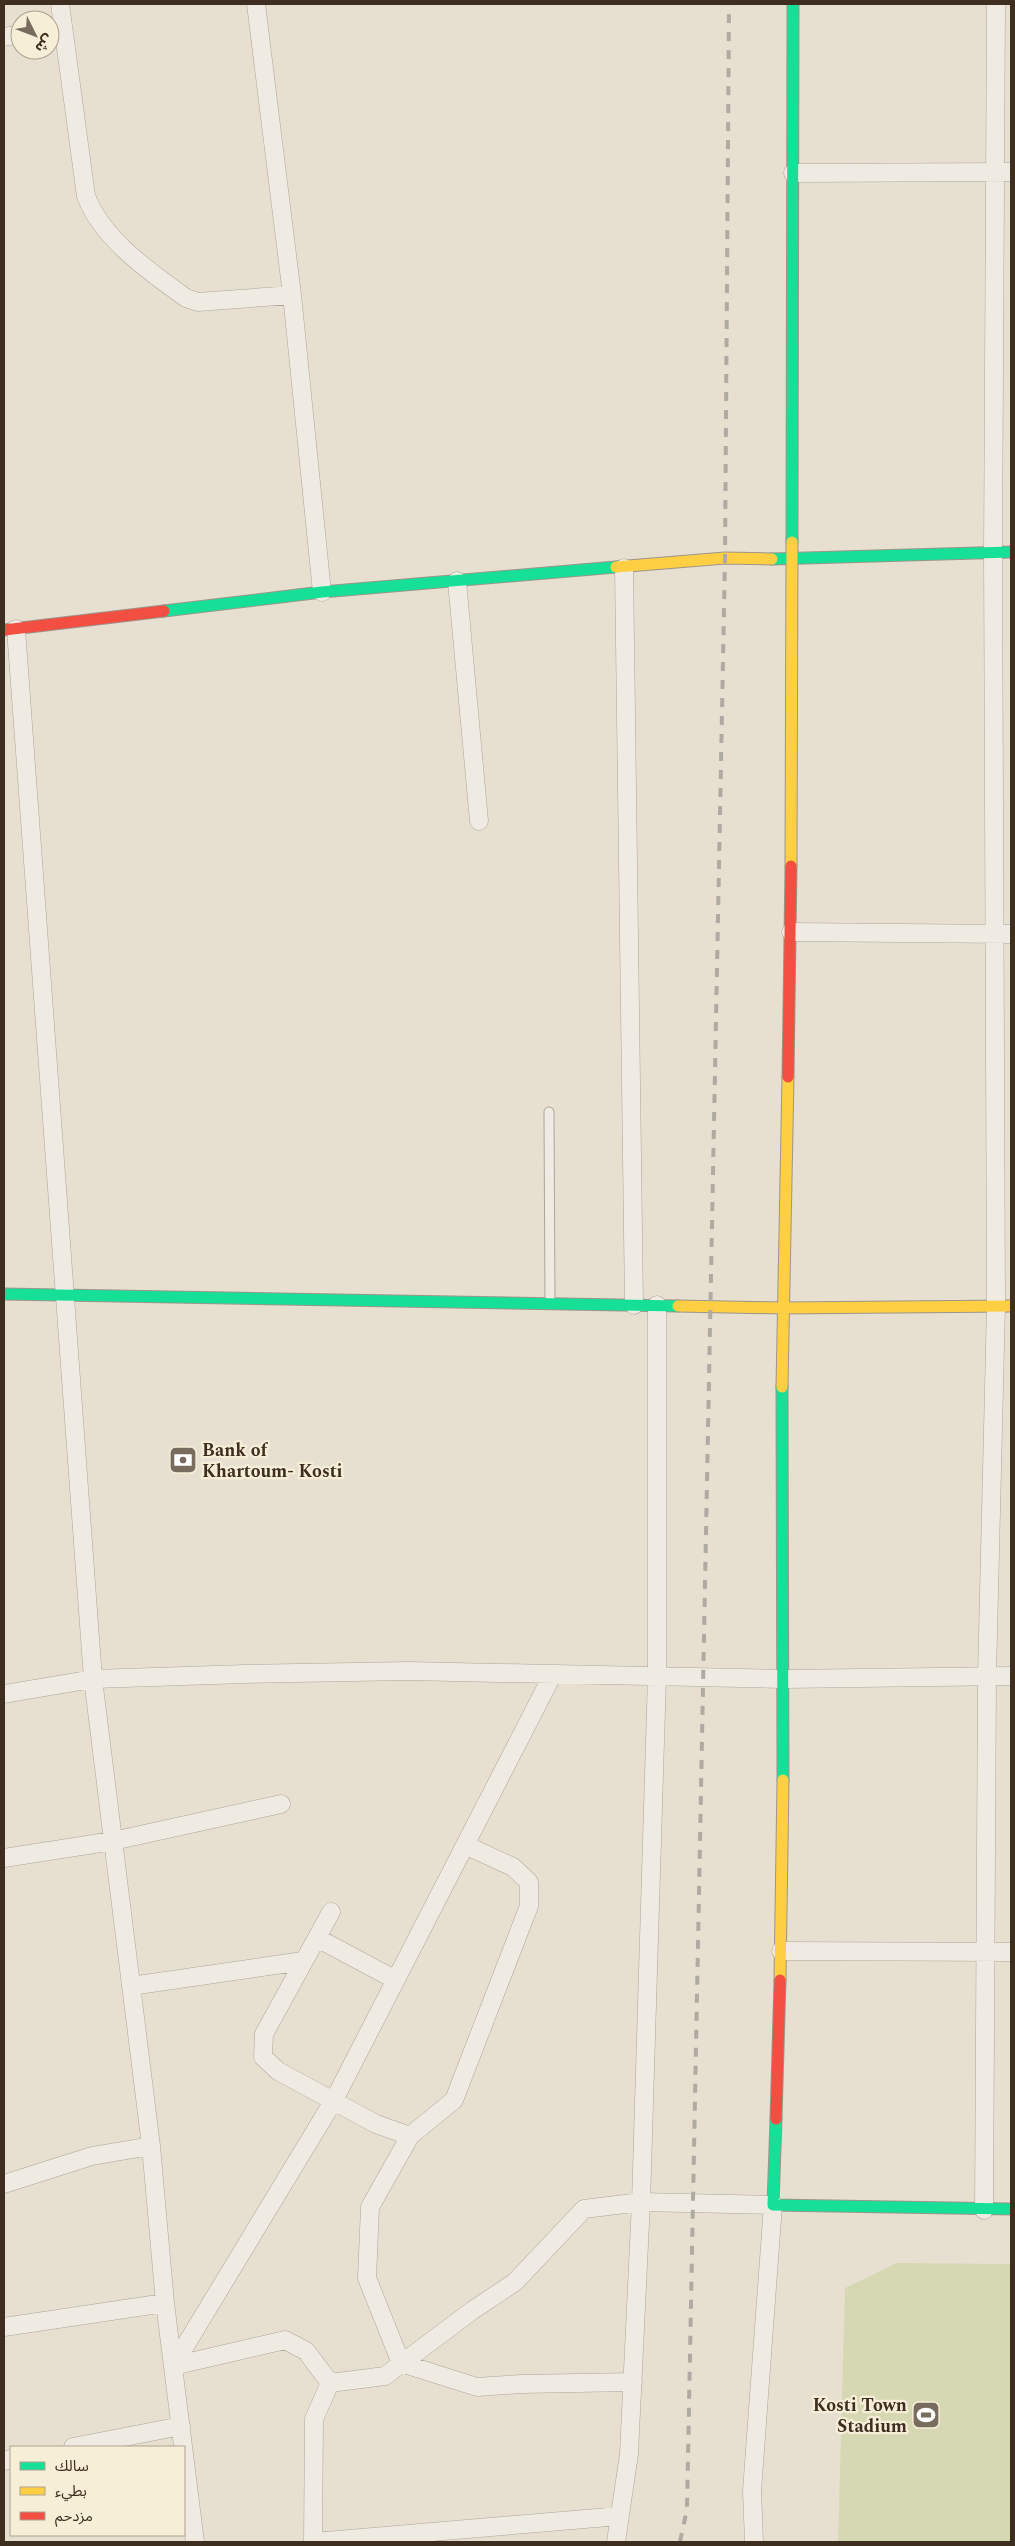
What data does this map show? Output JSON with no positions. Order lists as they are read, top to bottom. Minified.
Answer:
{"places":{"bank":["Bank of Khartoum- Kosti"],"sports":["Kosti Town Stadium"]},"legend":["سالك","بطيء","مزدحم"],"north":"bottom right"}
